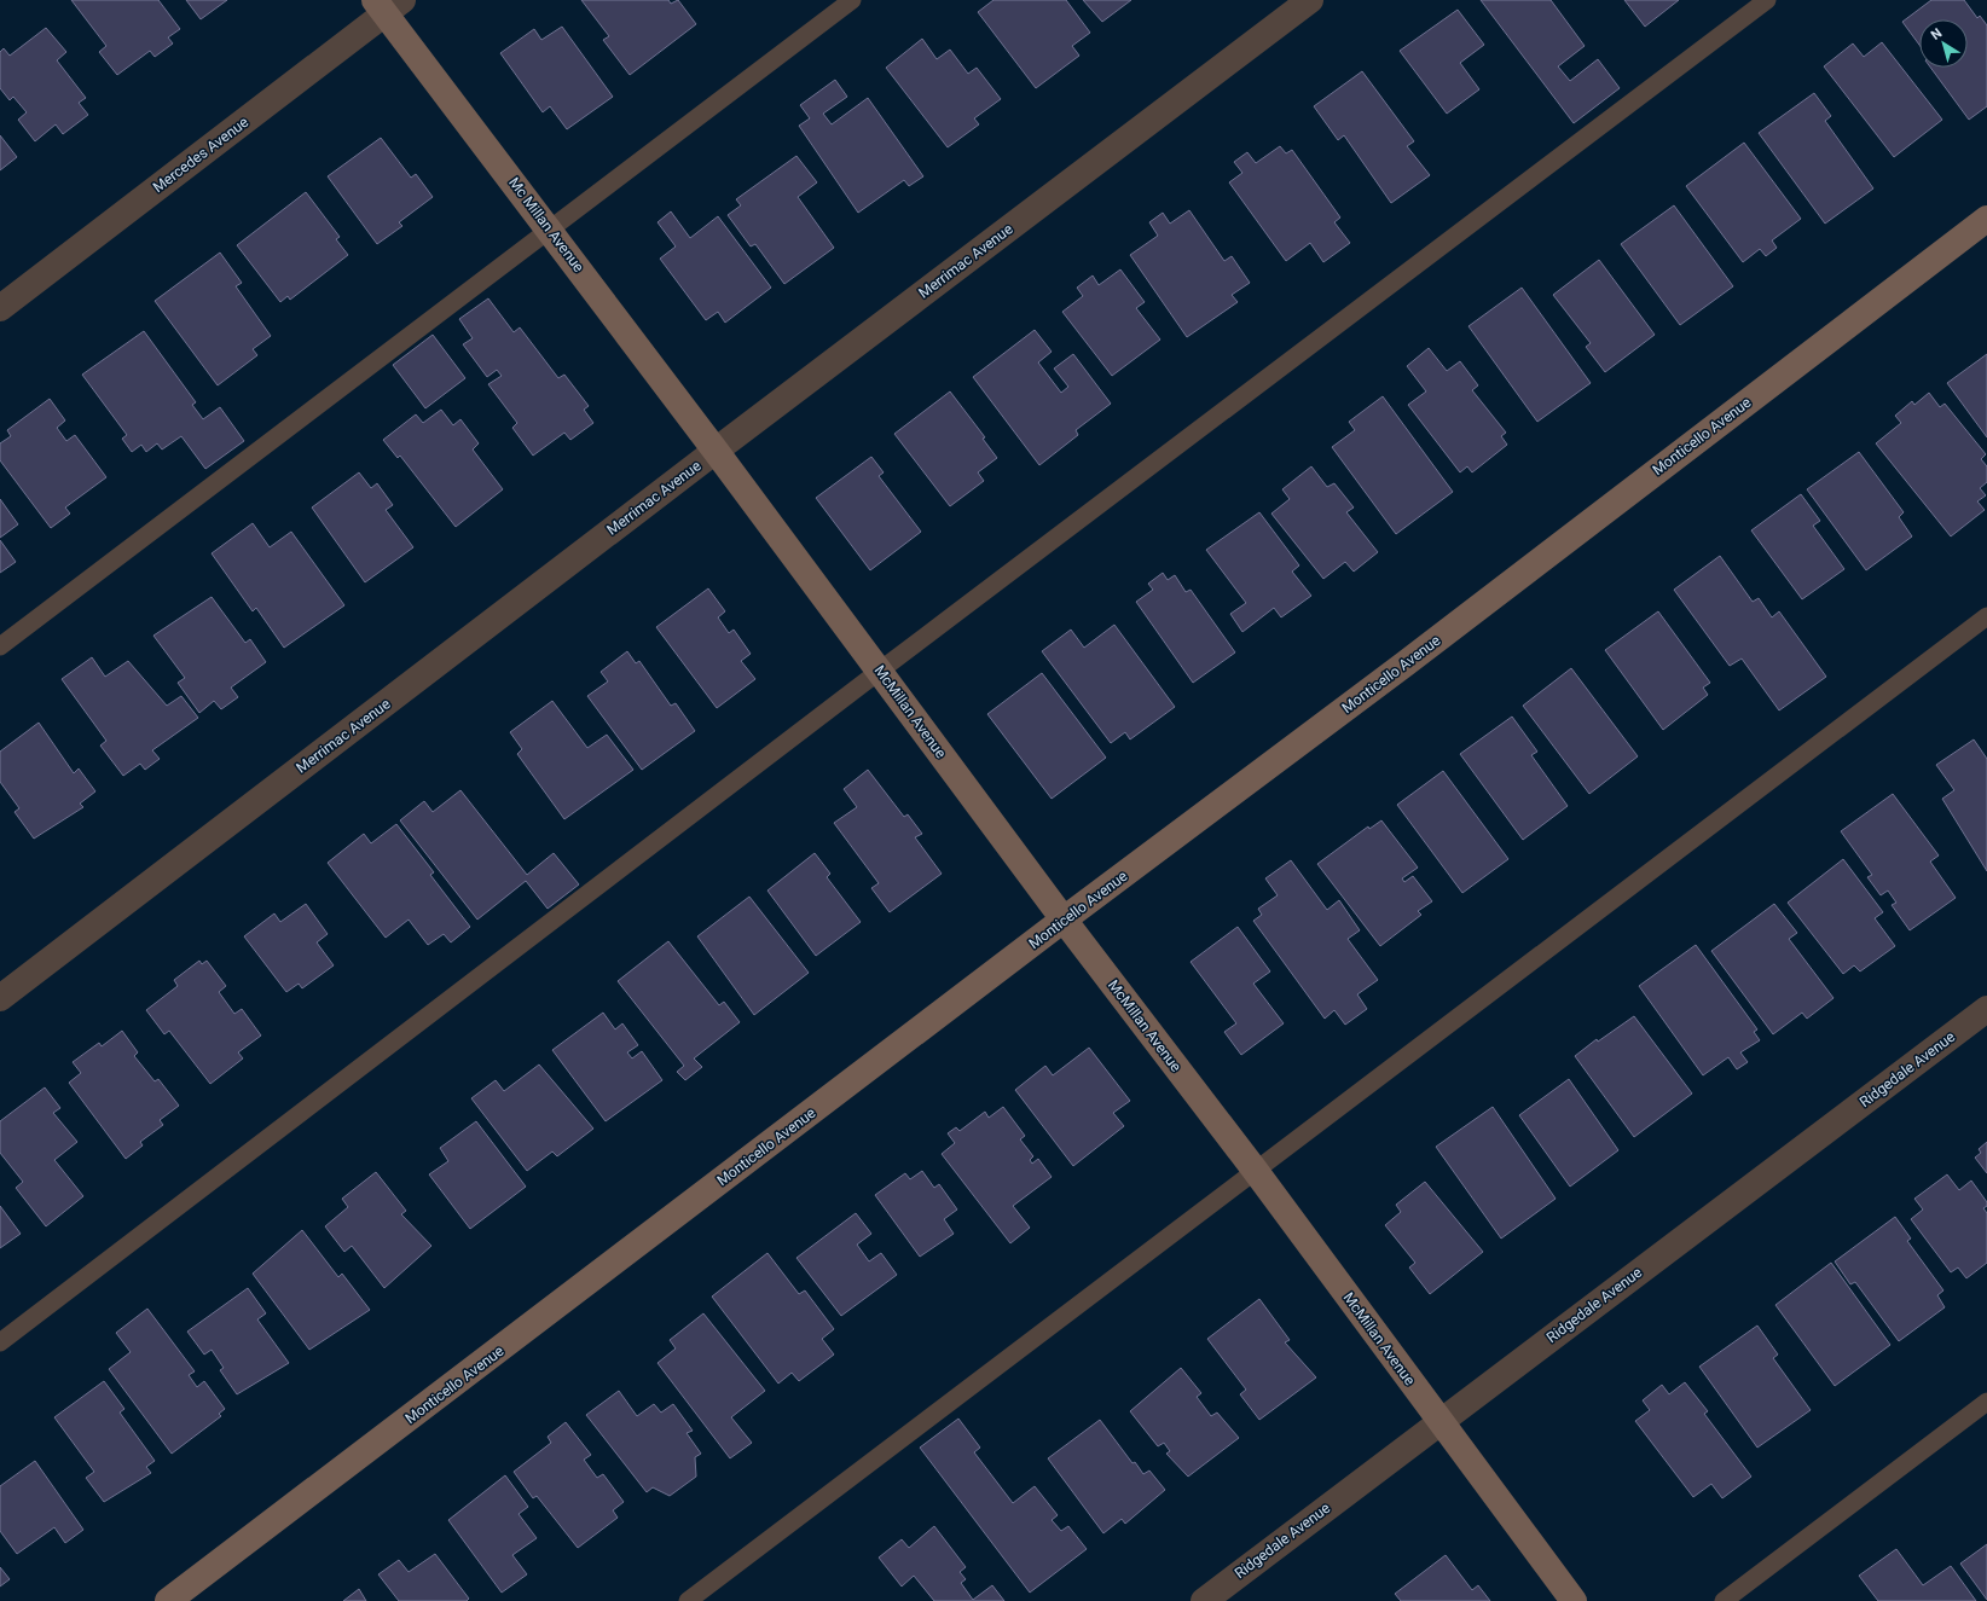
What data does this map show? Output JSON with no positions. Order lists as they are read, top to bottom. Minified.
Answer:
{"streets":{"street":["Mercedes Avenue","Mc Millan Avenue","Merrimac Avenue","Monticello Avenue","McMillan Avenue","Ridgedale Avenue"]},"crossings":[["Mercedes Avenue","Mc Millan Avenue"],["Mc Millan Avenue","Merrimac Avenue"],["Mc Millan Avenue","McMillan Avenue"],["Merrimac Avenue","McMillan Avenue"],["Monticello Avenue","McMillan Avenue"],["McMillan Avenue","Ridgedale Avenue"]],"north":"top left"}
